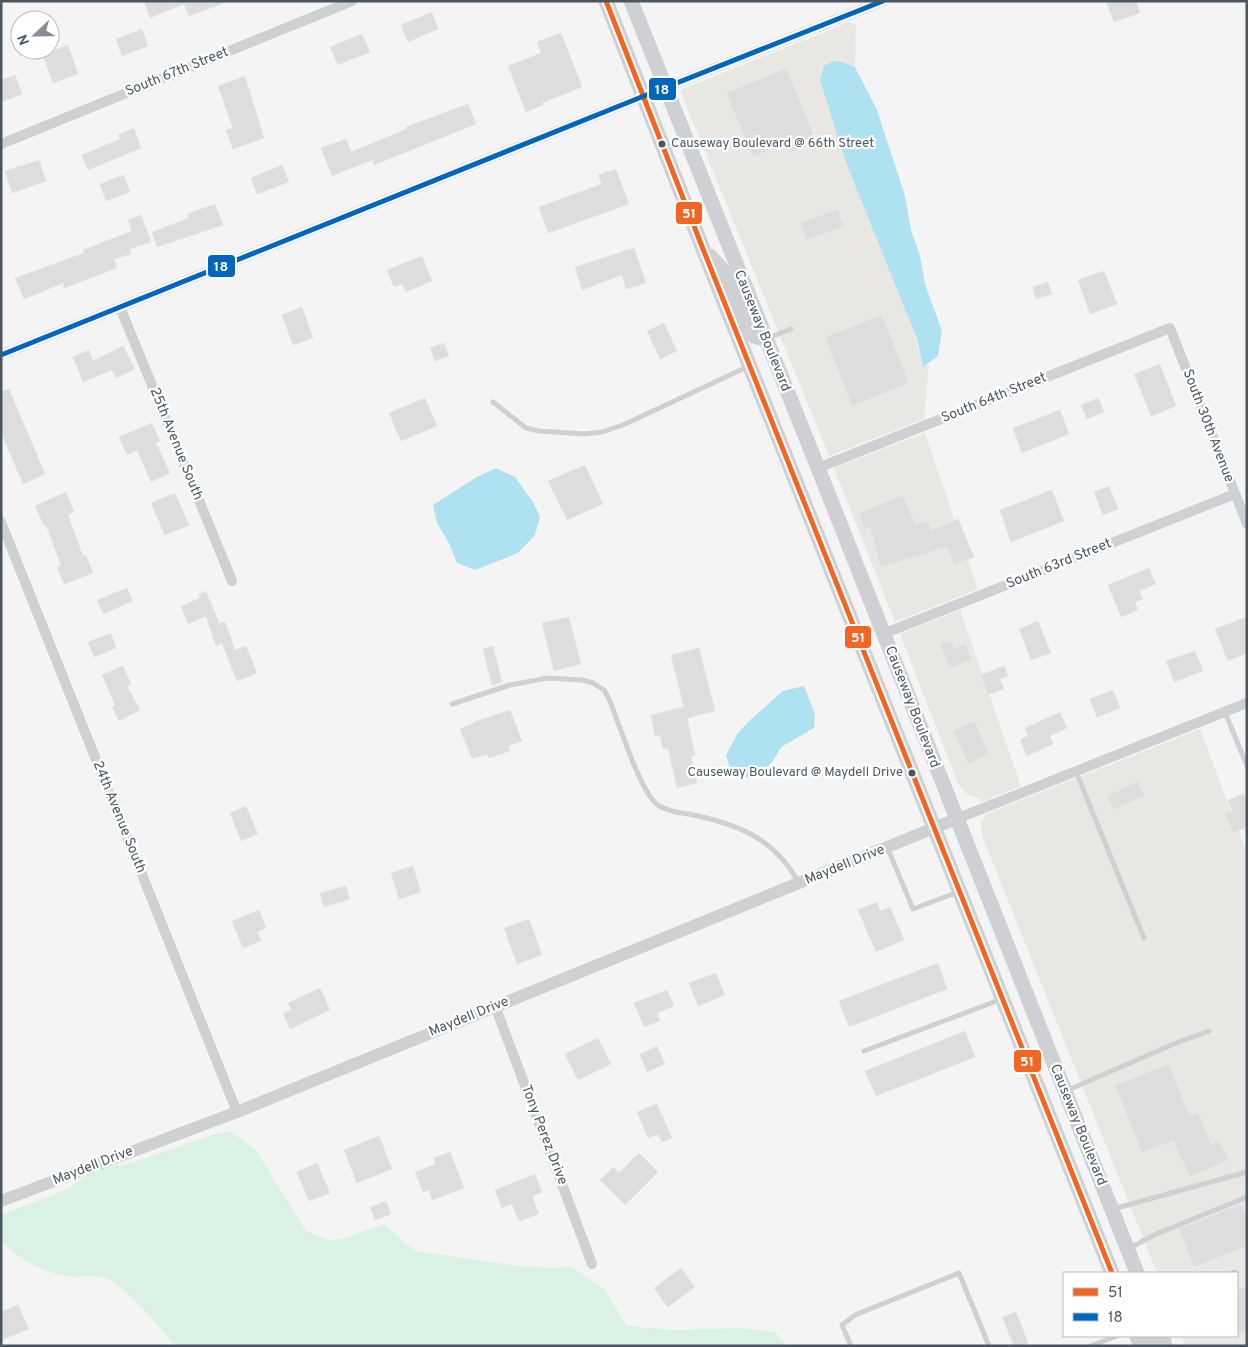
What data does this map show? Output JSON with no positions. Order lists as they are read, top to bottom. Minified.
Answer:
{"streets":{"main road":["Causeway Boulevard"],"street":["South 67th Street","South 64th Street","South 30th Avenue","25th Avenue South","South 63rd Street","24th Avenue South","Maydell Drive","Tony Perez Drive"]},"crossings":[["Causeway Boulevard","South 64th Street"],["Causeway Boulevard","South 63rd Street"],["Causeway Boulevard","Maydell Drive"],["South 64th Street","South 30th Avenue"],["South 30th Avenue","South 63rd Street"],["24th Avenue South","Maydell Drive"],["Maydell Drive","Tony Perez Drive"]],"places":["Causeway Boulevard @ 66th Street","Causeway Boulevard @ Maydell Drive"],"lines":["transit line 51","transit line 18"],"legend":["51","18"],"north":"left"}
